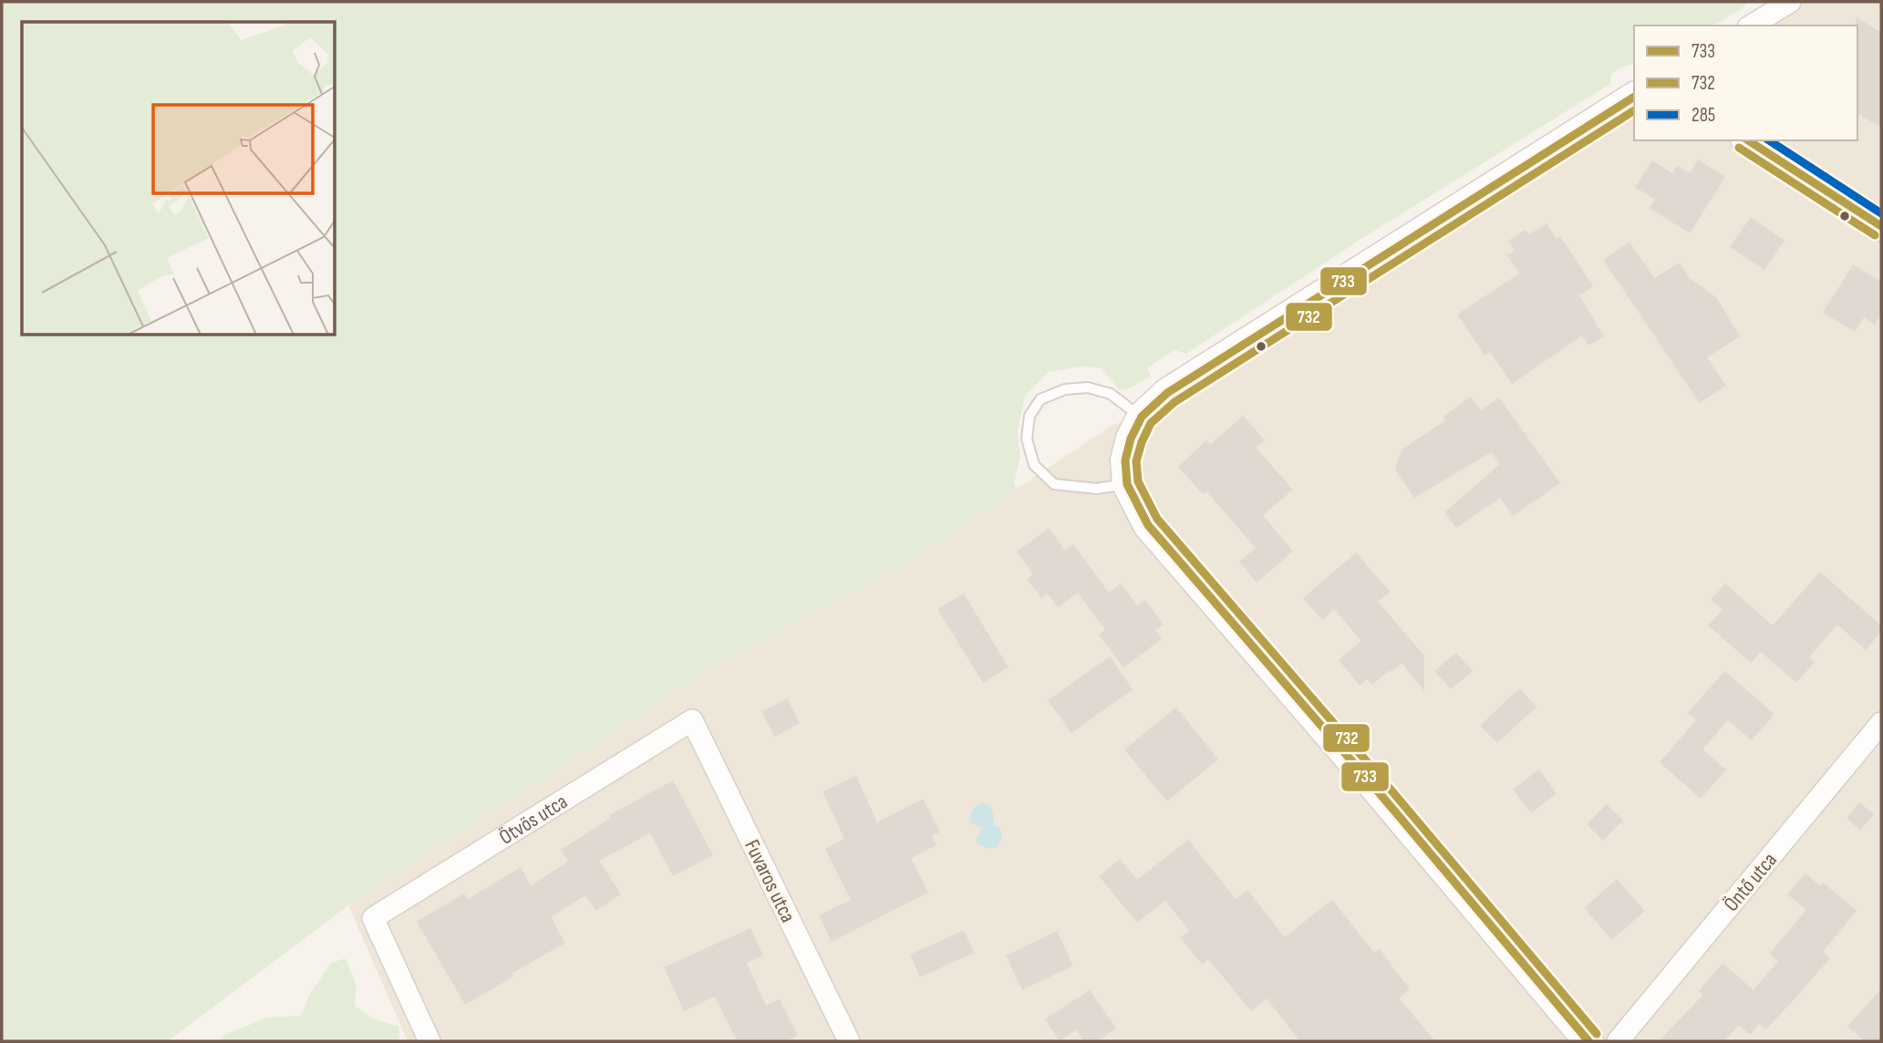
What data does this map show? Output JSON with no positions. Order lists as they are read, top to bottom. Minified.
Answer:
{"streets":{"street":["Ötvös utca","Fuvaros utca","Öntő utca"]},"crossings":[["Ötvös utca","Fuvaros utca"]],"lines":["transit line 733","transit line 732","transit line 285"],"legend":["733","732","285"]}
